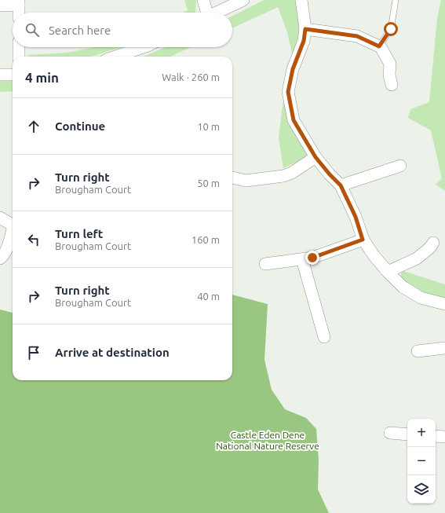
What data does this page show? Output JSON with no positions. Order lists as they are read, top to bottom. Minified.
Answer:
{"parks":["Castle Eden Dene National Nature Reserve"],"page":{"search":"Search here","heading":["4 min","Walk · 260 m"],"list":[["Continue","10 m"],["Turn right","Brougham Court","50 m"],["Turn left","Brougham Court","160 m"],["Turn right","Brougham Court","40 m"],"Arrive at destination"],"map_buttons":["+","−"]}}
